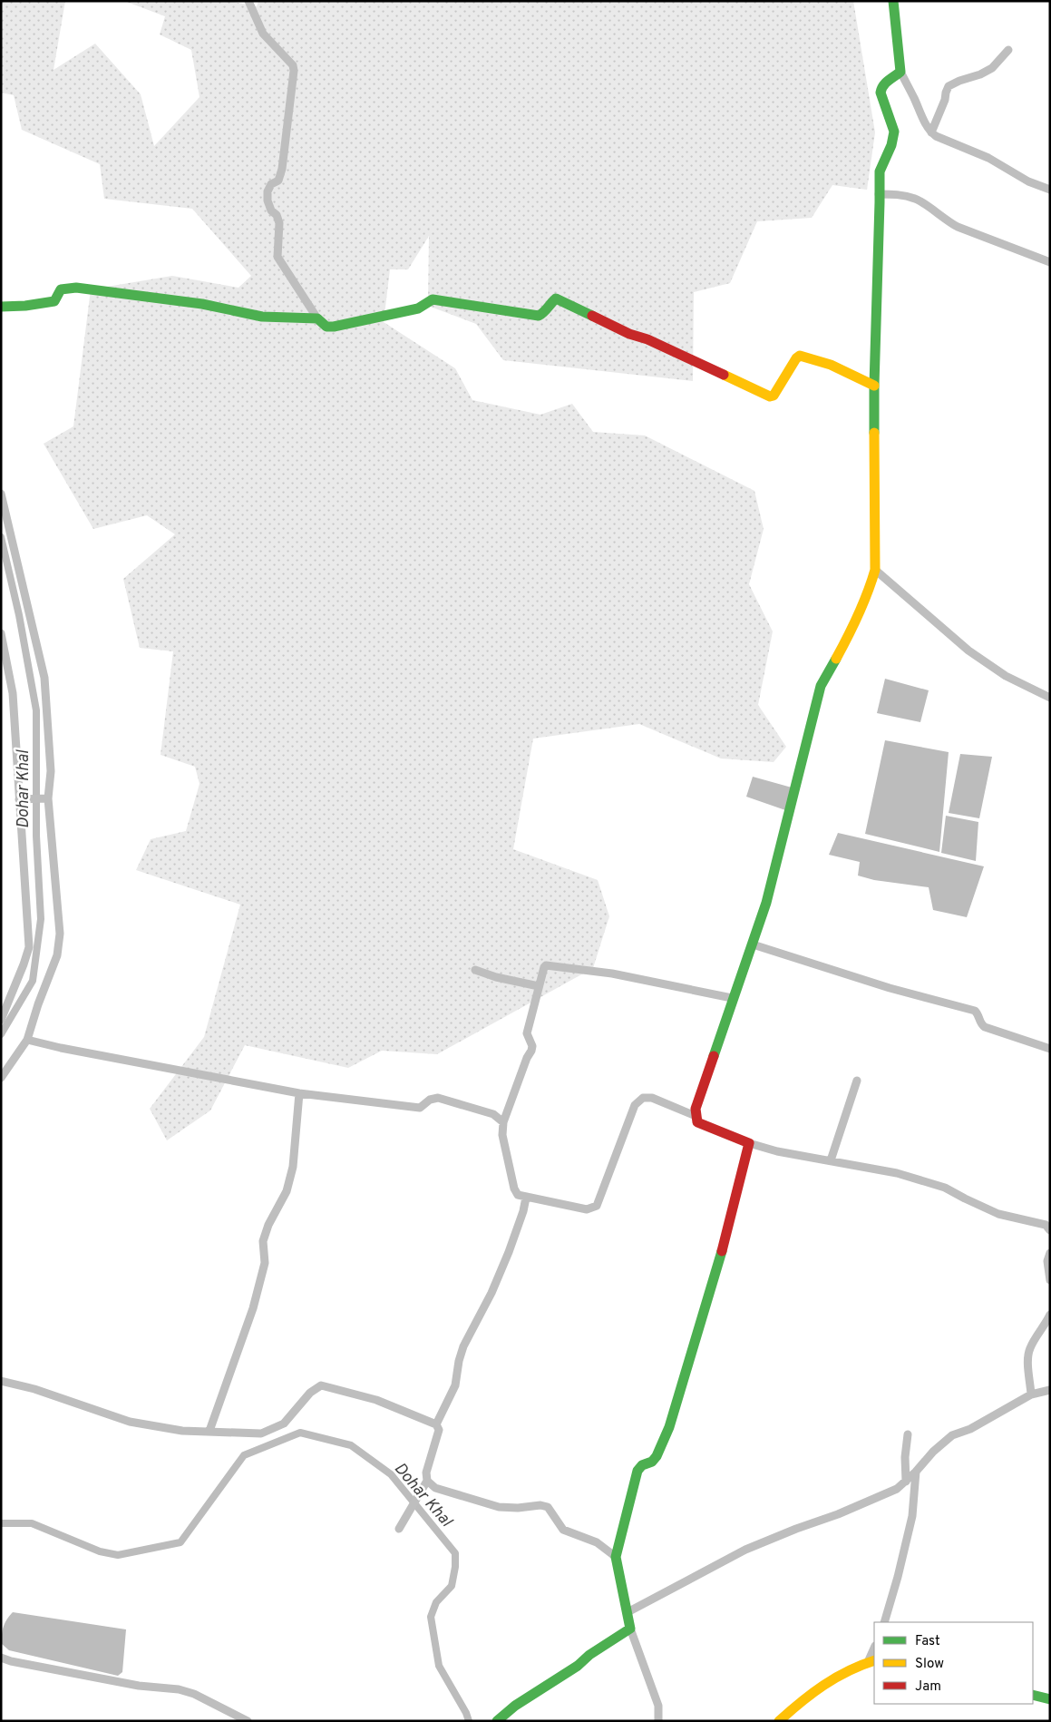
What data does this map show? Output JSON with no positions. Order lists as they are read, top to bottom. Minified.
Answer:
{"water":["Dohar Khal"],"legend":["Fast","Slow","Jam"]}
